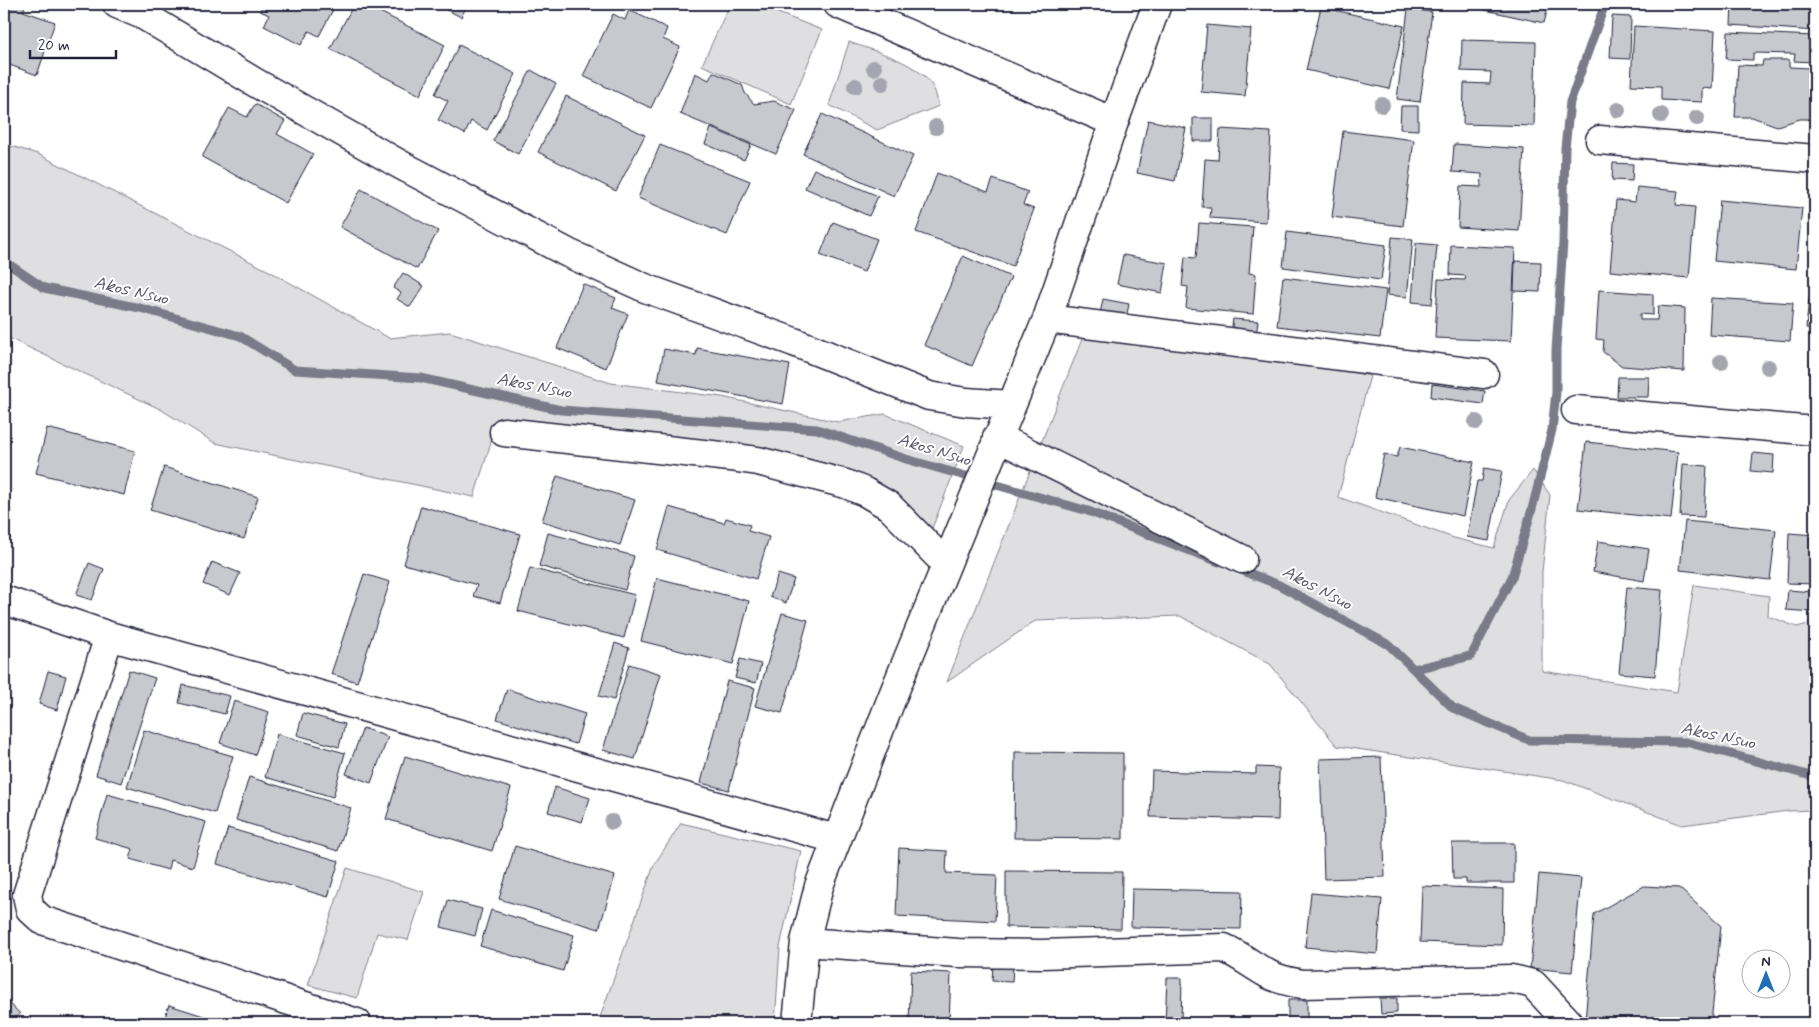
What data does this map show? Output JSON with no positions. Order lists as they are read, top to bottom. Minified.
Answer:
{"water":["Akos Nsuo"],"scale_bar":"20 m","north":"top"}
